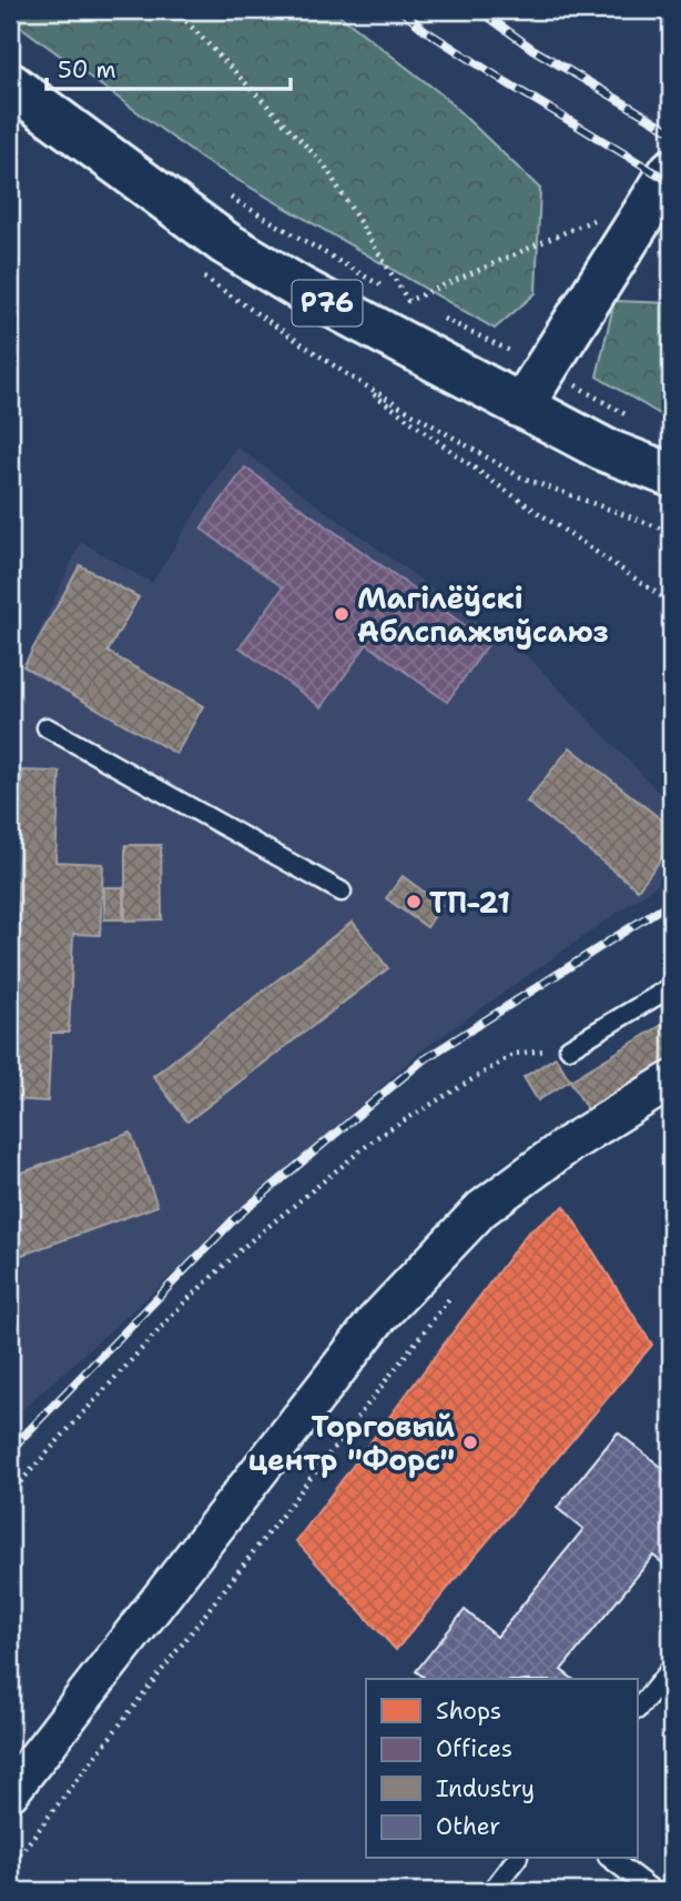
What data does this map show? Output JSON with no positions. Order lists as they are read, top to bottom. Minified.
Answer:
{"streets":{"main road":["Р76"]},"places":["Магілёўскі Аблспажыўсаюз","ТП-21","Торговый центр \"Форс\""],"legend":["Shops","Offices","Industry","Other"],"scale_bar":"50 m"}
